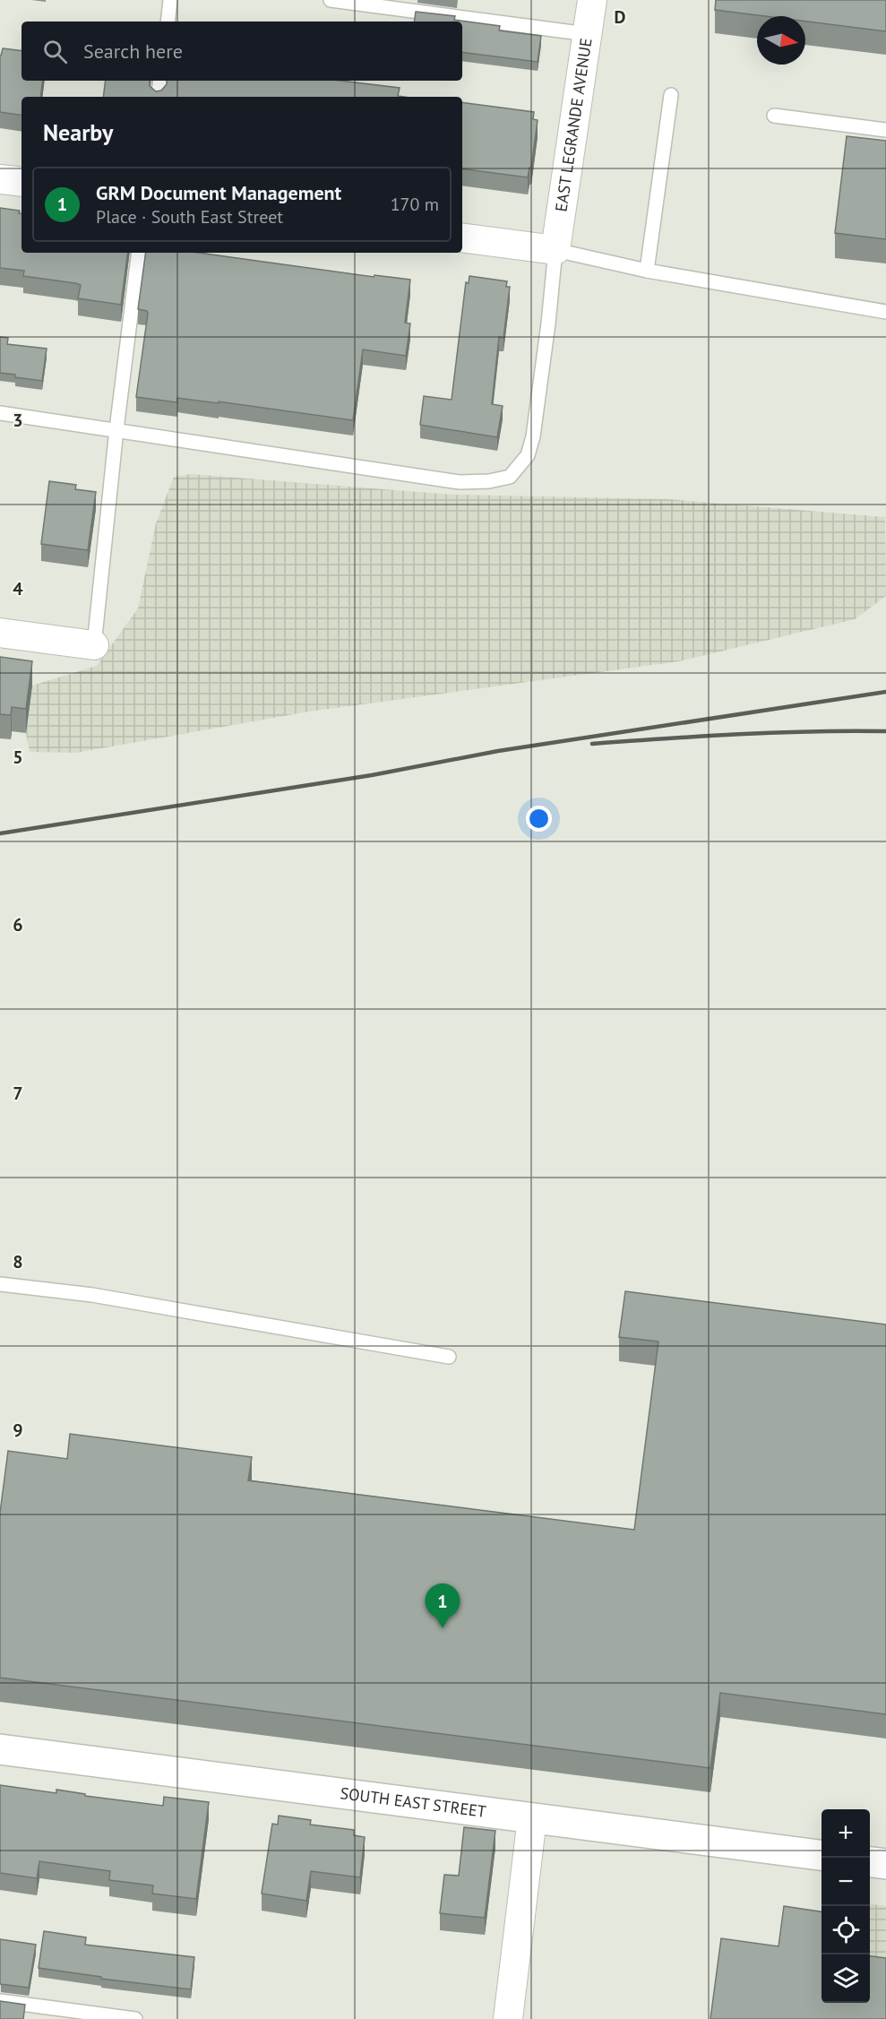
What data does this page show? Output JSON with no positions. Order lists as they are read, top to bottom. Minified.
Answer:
{"streets":{"main road":["SOUTH EAST STREET"],"street":["EAST LEGRANDE AVENUE"]},"north":"right","page":{"search":"Search here","heading":"Nearby","list":[{"mark":"1","name":"GRM Document Management","note":"Place · South East Street","value":"170 m"}],"pins":"1","map_buttons":["+","−"]},"grid":{"columns":["D"],"rows":["3","4","5","6","7","8","9"]}}
